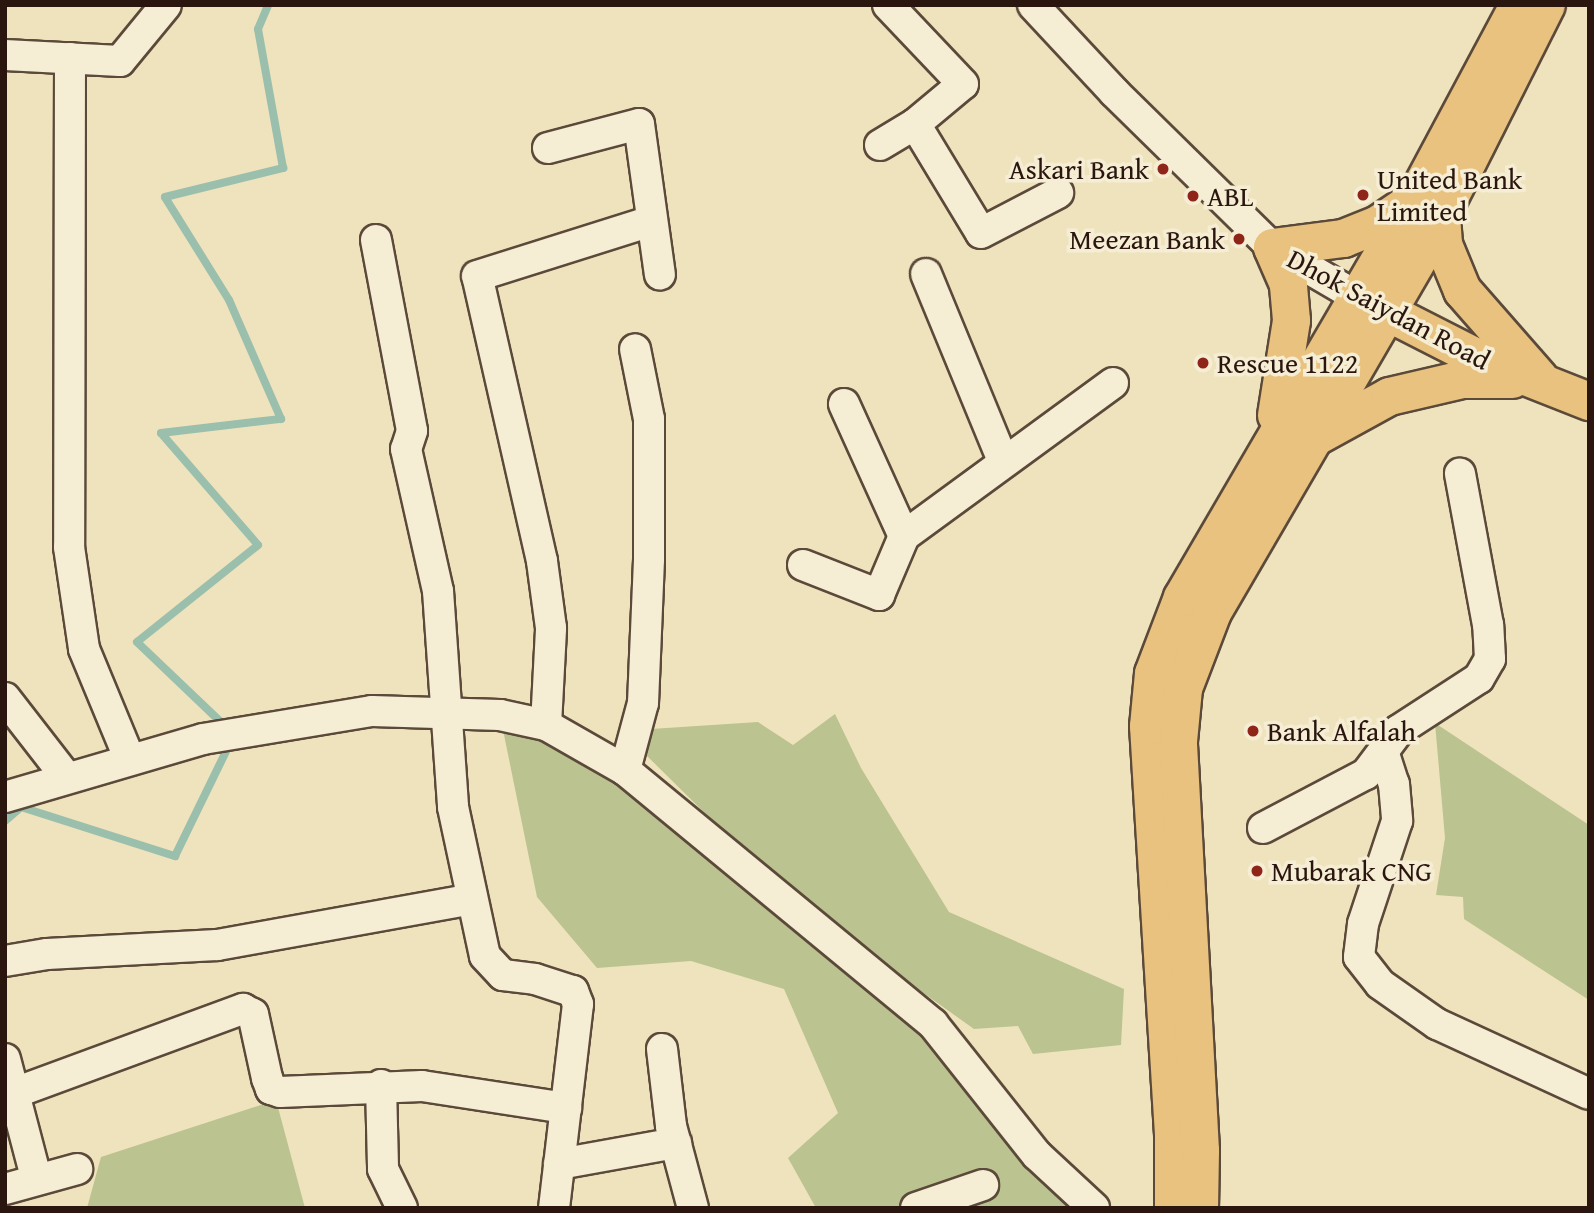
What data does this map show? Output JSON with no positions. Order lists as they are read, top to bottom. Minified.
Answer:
{"streets":{"main road":["Dhok Saiydan Road"]},"places":["Askari Bank","United Bank Limited","ABL","Meezan Bank","Rescue 1122","Bank Alfalah","Mubarak CNG"]}
